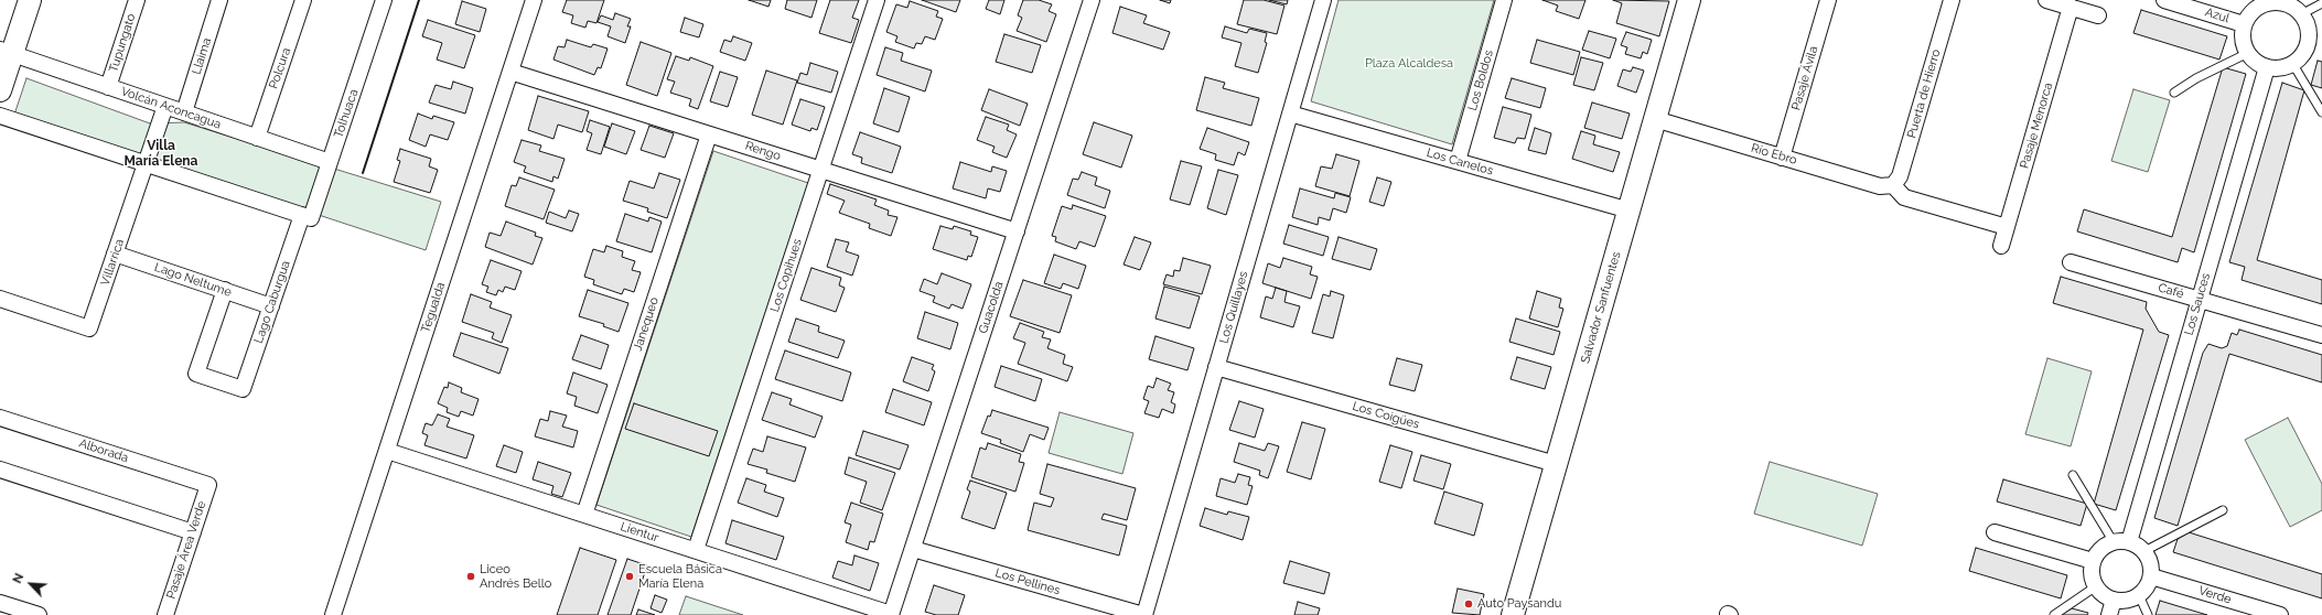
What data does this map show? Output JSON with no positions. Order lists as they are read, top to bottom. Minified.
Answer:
{"streets":{"street":["Azul","Tupungato","Llaima","Polcura","Pasaje Ávila","Los Boldos","Puerta de Hierro","Volcán Aconcagua","Tolhuaca","Pasaje Menorca","Rengo","Río Ebro","Los Canelos","Villarrica","Los Copihues","Lago Neltume","Café","Lago Caburgua","Los Sauces","Tegualda","Guacolda","Los Quillayes","Salvador Sanfuentes","Janequeo","Los Coigües","Alborada","Lientur","Pasaje Área Verde","Los Pellines","Verde"]},"crossings":[["Azul","Los Sauces"],["Tupungato","Volcán Aconcagua"],["Llaima","Volcán Aconcagua"],["Polcura","Volcán Aconcagua"],["Pasaje Ávila","Río Ebro"],["Los Boldos","Los Canelos"],["Puerta de Hierro","Río Ebro"],["Volcán Aconcagua","Tolhuaca"],["Volcán Aconcagua","Villarrica"],["Tolhuaca","Lago Caburgua"],["Rengo","Los Copihues"],["Rengo","Tegualda"],["Rengo","Guacolda"],["Rengo","Janequeo"],["Río Ebro","Salvador Sanfuentes"],["Los Canelos","Los Quillayes"],["Los Canelos","Salvador Sanfuentes"],["Villarrica","Lago Neltume"],["Los Copihues","Lientur"],["Lago Neltume","Lago Caburgua"],["Café","Los Sauces"],["Los Sauces","Verde"],["Tegualda","Lientur"],["Guacolda","Lientur"],["Guacolda","Los Pellines"],["Los Quillayes","Los Coigües"],["Los Quillayes","Los Pellines"],["Salvador Sanfuentes","Los Coigües"],["Janequeo","Lientur"],["Alborada","Pasaje Área Verde"]],"districts":["Villa María Elena"],"parks":["Plaza Alcaldesa"],"places":["Liceo Andrés Bello","Escuela Básica María Elena","Auto Paysandu"],"north":"top left"}
